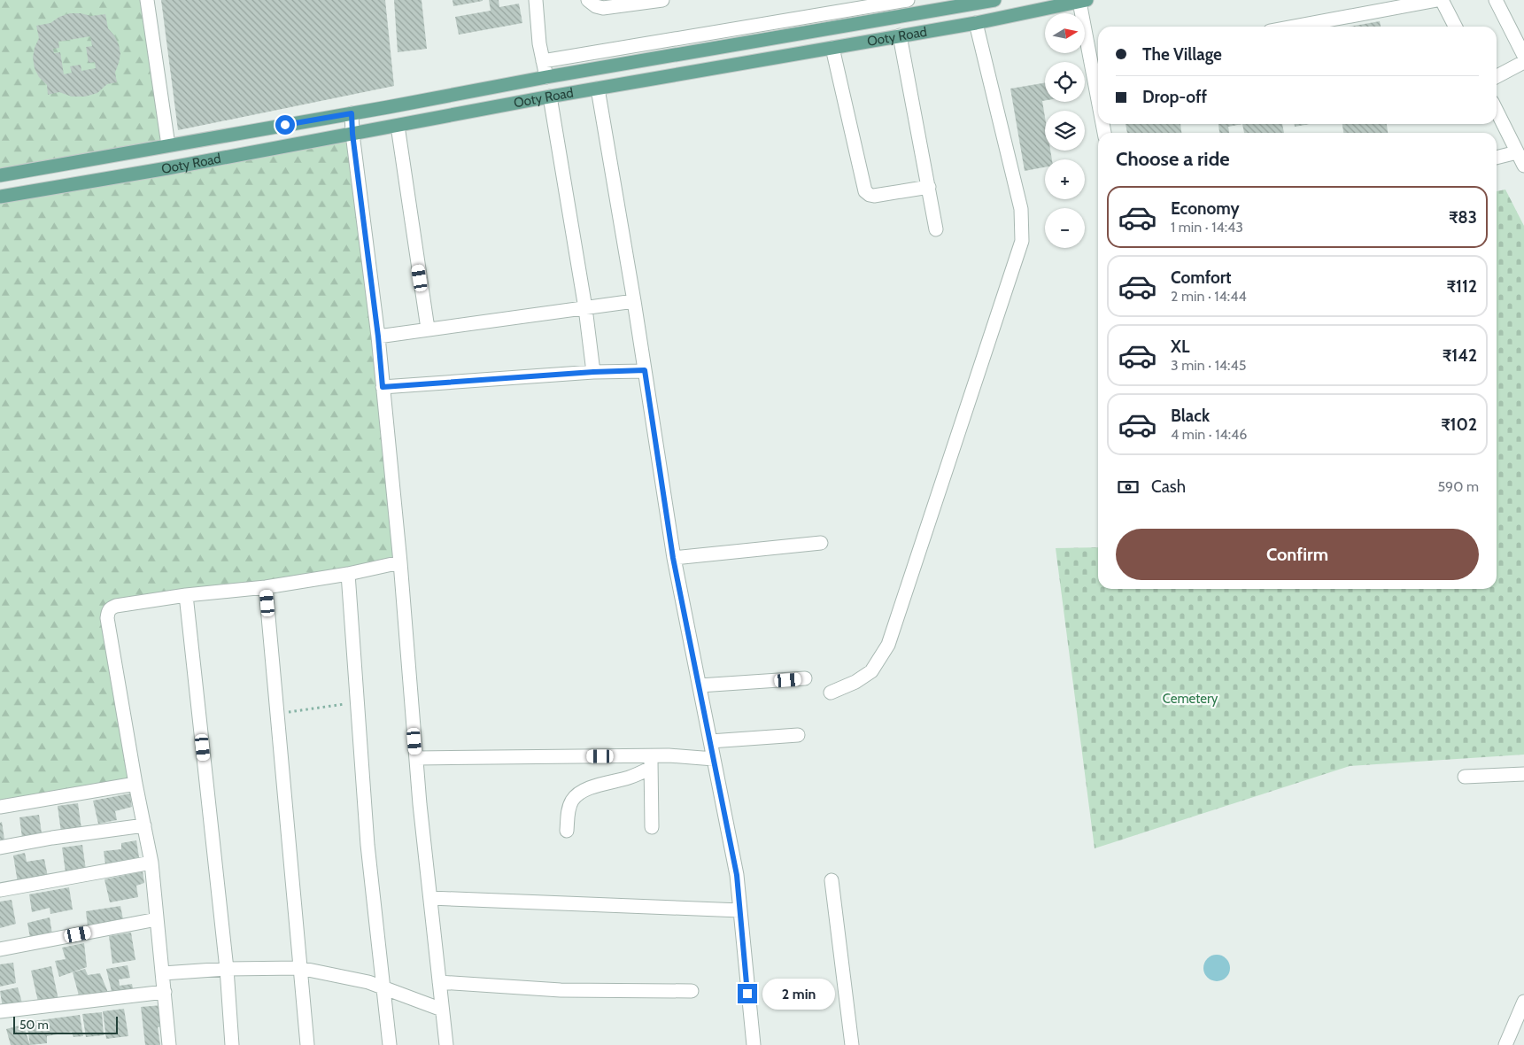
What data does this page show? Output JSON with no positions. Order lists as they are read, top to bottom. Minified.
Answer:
{"streets":{"main road":["Ooty Road"]},"parks":["Cemetery"],"scale_bar":"50 m","north":"right","page":{"map_buttons":["+","−"],"banner":["The Village","Drop-off"],"heading":"Choose a ride","list":[{"name":"Economy","note":"1 min · 14:43","value":"₹83"},{"name":"Comfort","note":"2 min · 14:44","value":"₹112"},{"name":"XL","note":"3 min · 14:45","value":"₹142"},{"name":"Black","note":"4 min · 14:46","value":"₹102"}],"pay":["Cash","590 m"],"buttons":"Confirm","bubble":"2 min","scale":"50 m"}}
